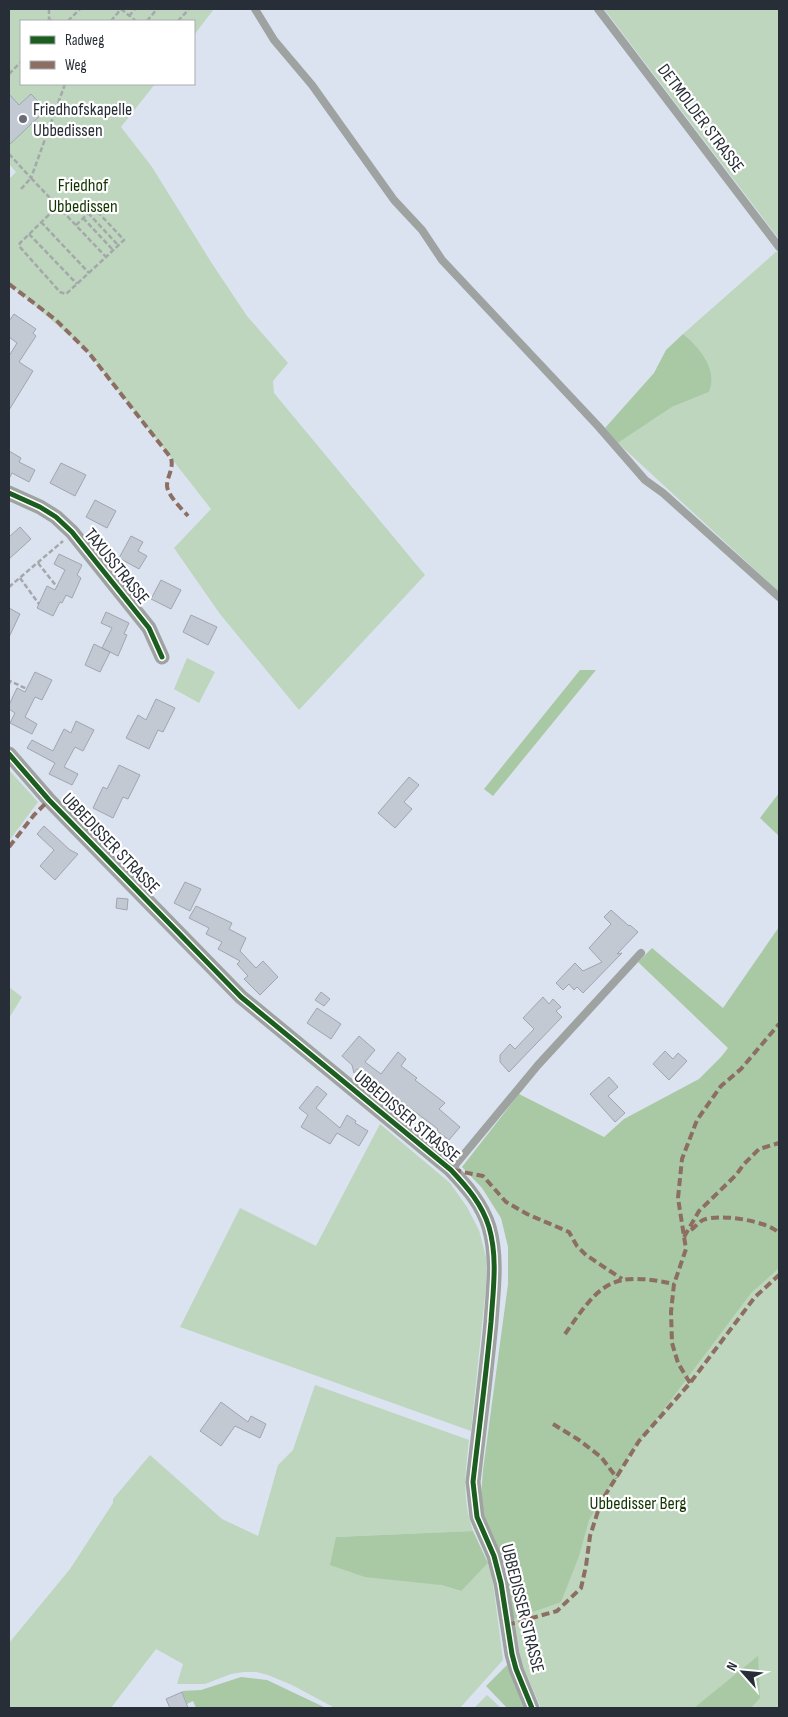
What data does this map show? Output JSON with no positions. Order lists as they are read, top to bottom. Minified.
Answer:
{"streets":{"street":["TAXUSSTRASSE","UBBEDISSER STRASSE"],"lane":["DETMOLDER STRASSE"]},"parks":["Friedhof Ubbedissen","Ubbedisser Berg"],"places":["Friedhofskapelle Ubbedissen"],"legend":["Radweg","Weg"],"north":"top left"}
